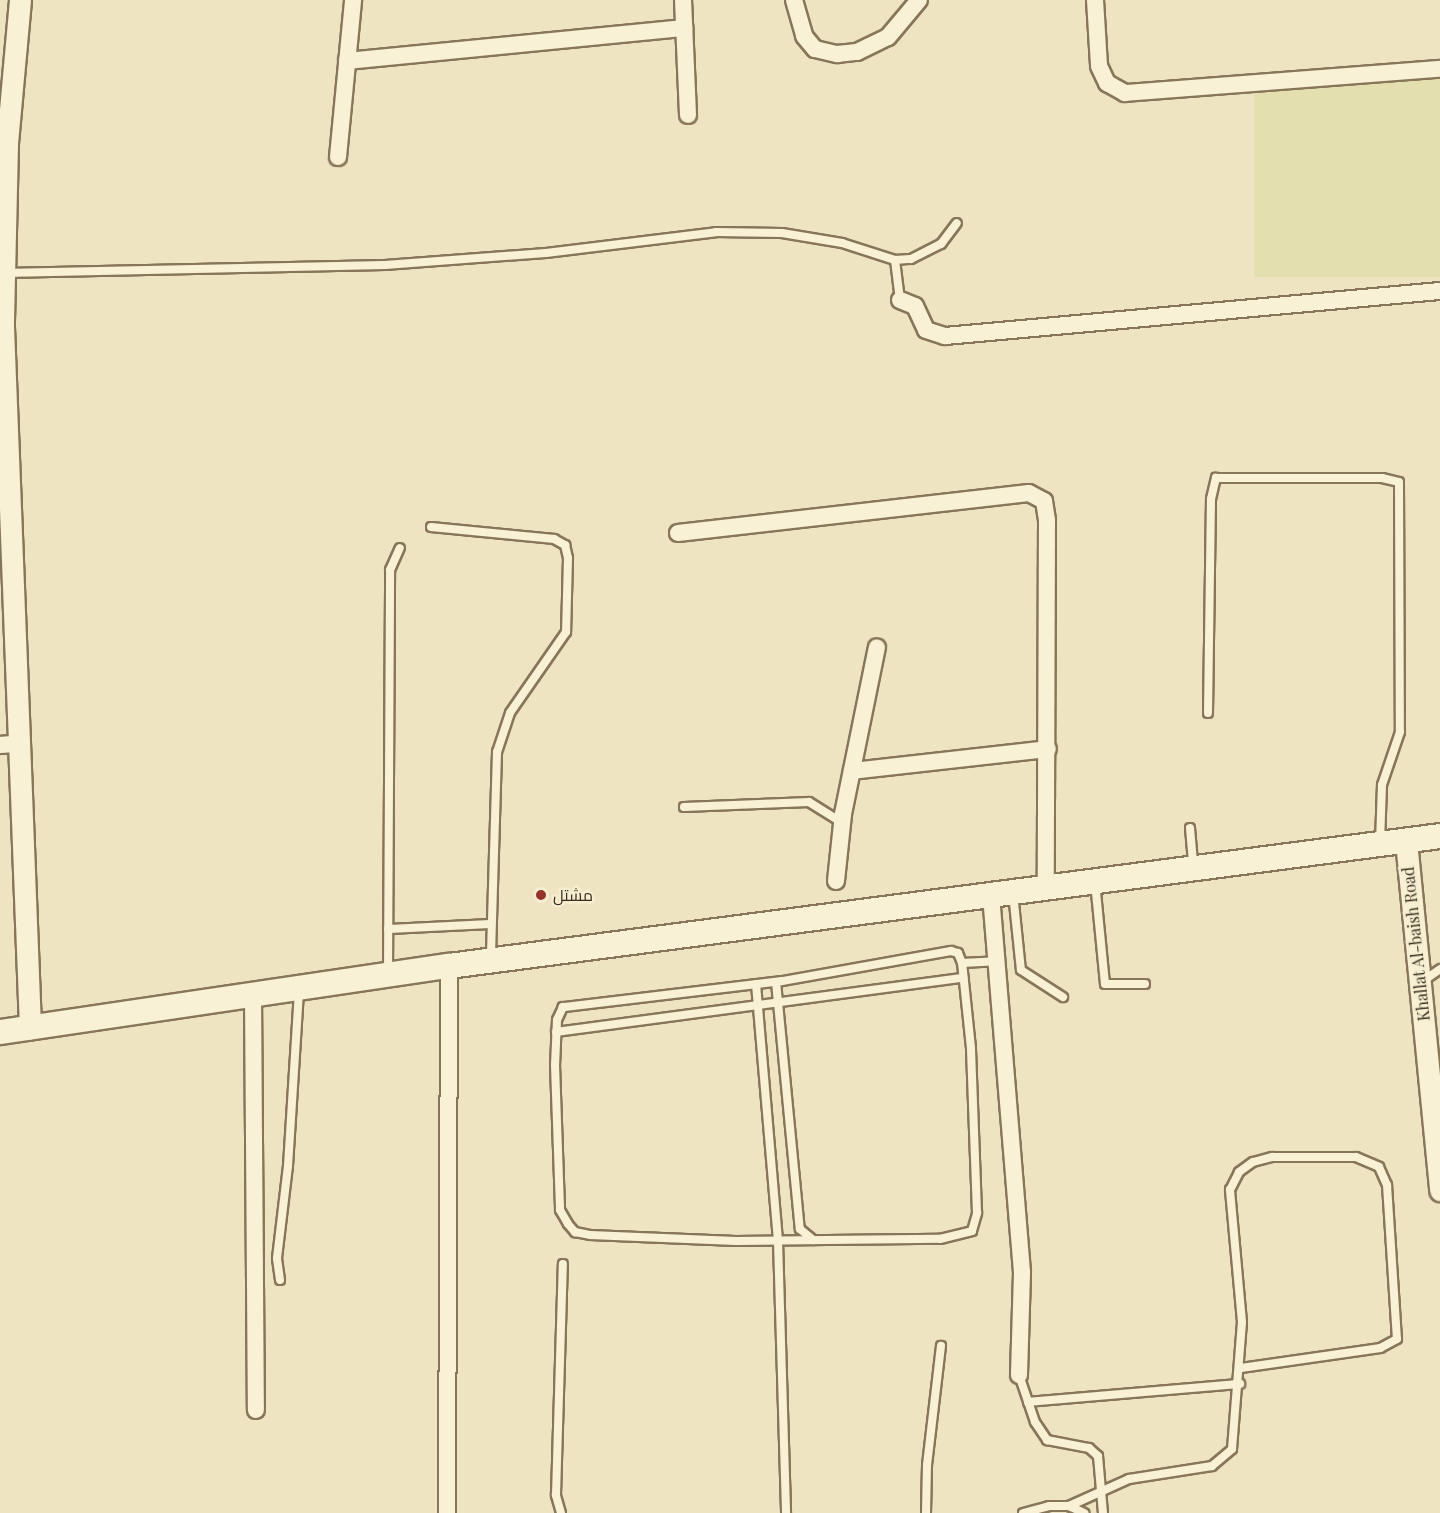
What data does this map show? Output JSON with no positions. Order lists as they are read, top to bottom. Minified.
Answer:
{"streets":{"street":["Khallat Al-baish Road"]},"places":["مشتل"]}
